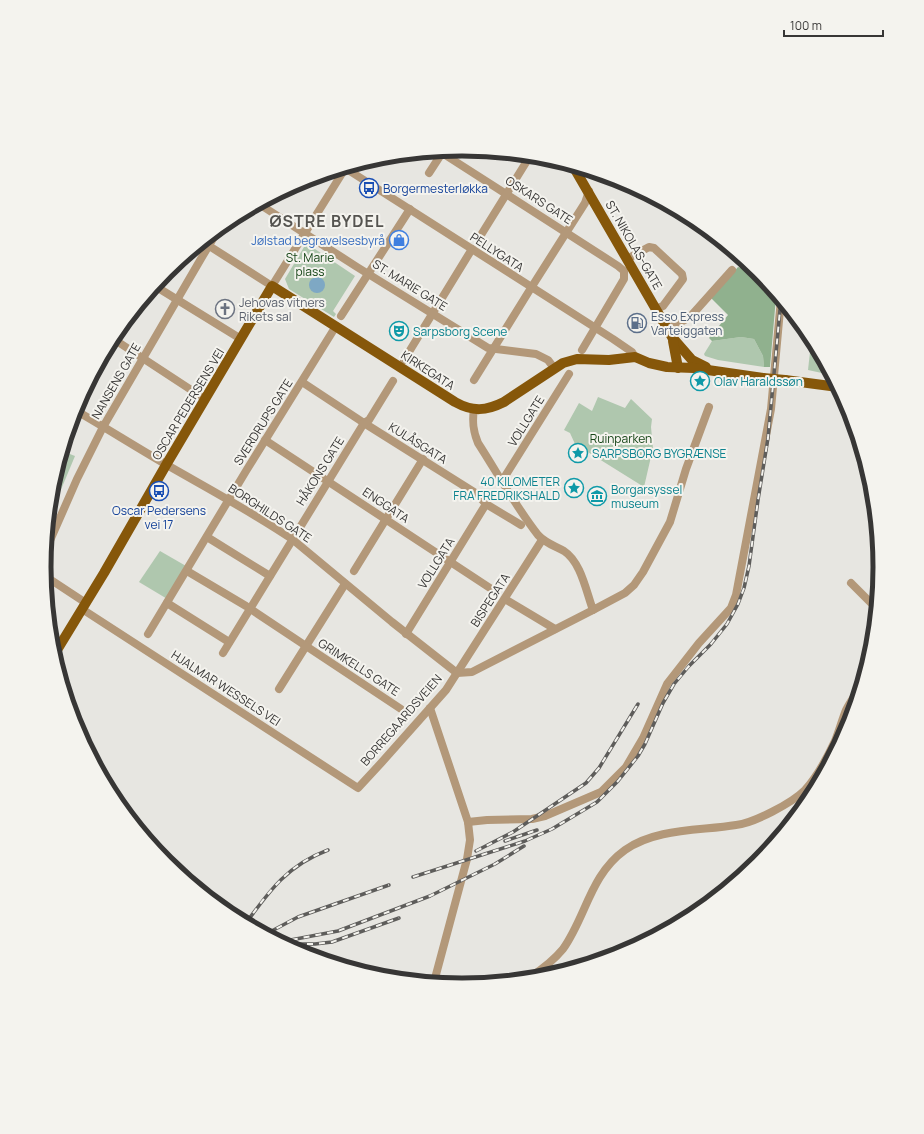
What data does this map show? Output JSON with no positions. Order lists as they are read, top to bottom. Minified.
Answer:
{"streets":{"main road":["ST. NIKOLAS-GATE","KIRKEGATA","OSCAR PEDERSENS VEI"],"street":["OSKARS GATE","PELLYGATA","ST. MARIE GATE","NANSENS GATE","VOLLGATE","SVERDRUPS GATE","KULÅSGATA","HÅKONS GATE","ENGGATA","BORGHILDS GATE","VOLLGATA","BISPEGATA","GRIMKELLS GATE","HJALMAR WESSELS VEI","BORREGAARDSVEIEN"]},"crossings":[["OSKARS GATE","PELLYGATA"],["ST. MARIE GATE","OSCAR PEDERSENS VEI"],["KIRKEGATA","OSCAR PEDERSENS VEI"],["KIRKEGATA","SVERDRUPS GATE"],["NANSENS GATE","BORGHILDS GATE"],["OSCAR PEDERSENS VEI","BORGHILDS GATE"],["OSCAR PEDERSENS VEI","HJALMAR WESSELS VEI"],["SVERDRUPS GATE","KULÅSGATA"],["SVERDRUPS GATE","ENGGATA"],["SVERDRUPS GATE","BORGHILDS GATE"],["KULÅSGATA","HÅKONS GATE"],["KULÅSGATA","VOLLGATA"],["HÅKONS GATE","ENGGATA"],["HÅKONS GATE","BORGHILDS GATE"],["ENGGATA","VOLLGATA"],["BORGHILDS GATE","VOLLGATA"],["BORGHILDS GATE","BISPEGATA"],["BORGHILDS GATE","BORREGAARDSVEIEN"],["BISPEGATA","BORREGAARDSVEIEN"],["HJALMAR WESSELS VEI","BORREGAARDSVEIEN"]],"districts":["ØSTRE BYDEL"],"parks":["St. Marie plass","Ruinparken"],"places":{"bus stop":["Borgermesterløkka","Oscar Pedersens vei 17"],"shop":["Jølstad begravelsesbyrå"],"church":["Jehovas vitners Rikets sal"],"fuel station":["Esso Express Varteiggaten"],"theatre":["Sarpsborg Scene"],"place":["Olav Haraldssøn","SARPSBORG BYGRÆNSE","40 KILOMETER FRA FREDRIKSHALD"],"museum":["Borgarsyssel museum"]},"scale_bar":"100 m"}
